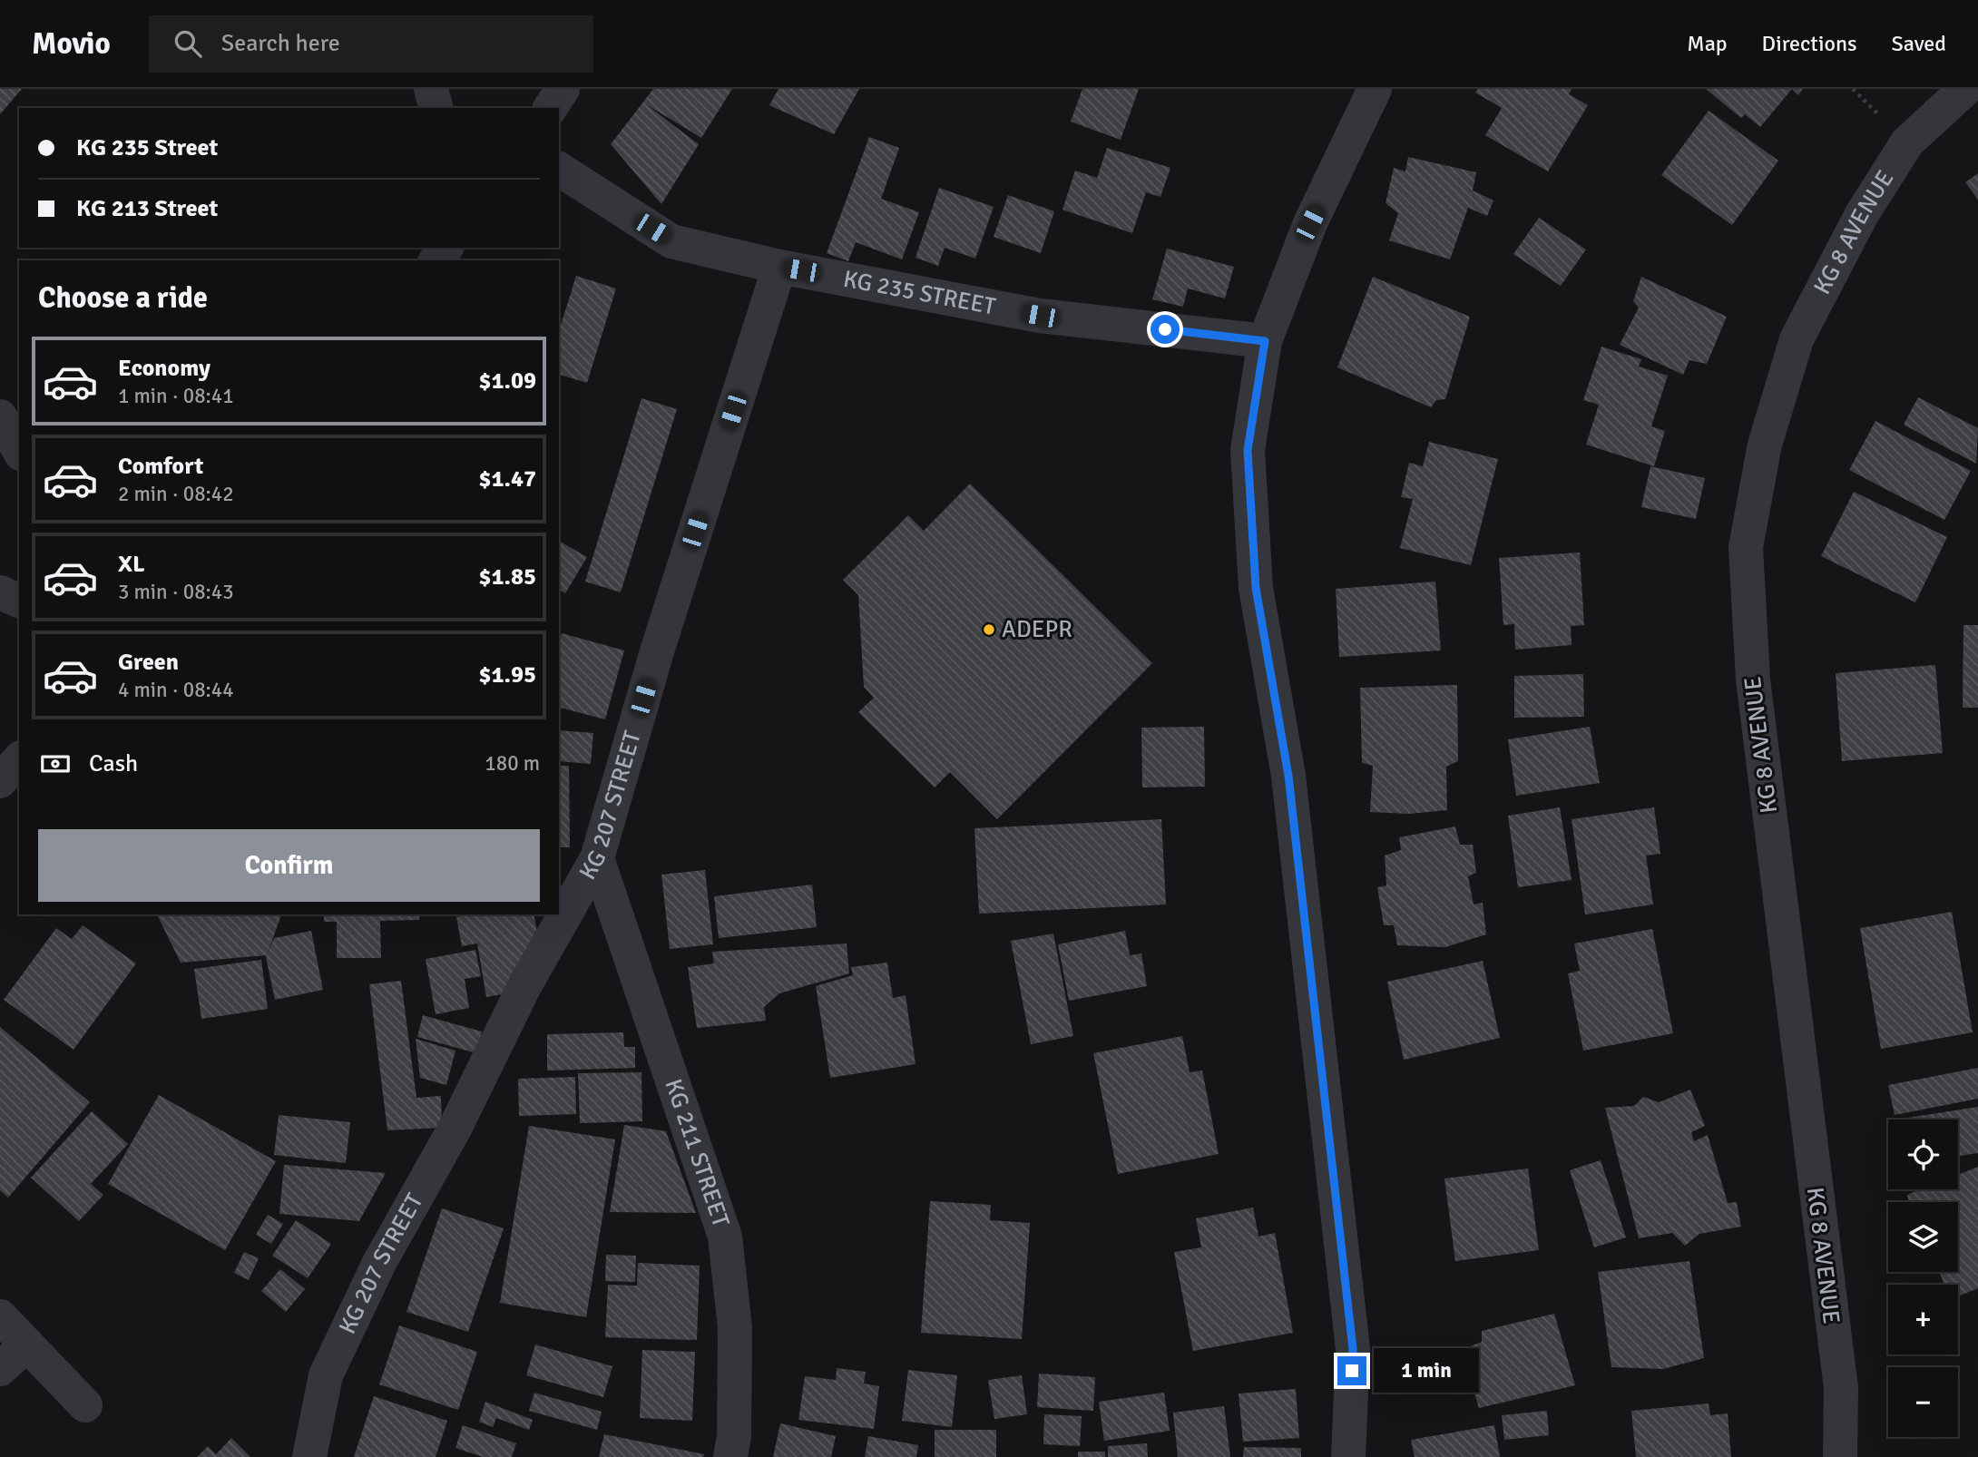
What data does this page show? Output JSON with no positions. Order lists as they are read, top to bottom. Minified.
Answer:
{"streets":{"street":["KG 8 AVENUE","KG 235 STREET","KG 207 STREET","KG 211 STREET"]},"crossings":[["KG 235 STREET","KG 207 STREET"],["KG 207 STREET","KG 211 STREET"]],"places":["ADEPR"],"page":{"header":"Movio","search":"Search here","nav":["Map","Directions","Saved"],"banner":["KG 235 Street","KG 213 Street"],"heading":"Choose a ride","list":[{"name":"Economy","note":"1 min · 08:41","value":"$1.09"},{"name":"Comfort","note":"2 min · 08:42","value":"$1.47"},{"name":"XL","note":"3 min · 08:43","value":"$1.85"},{"name":"Green","note":"4 min · 08:44","value":"$1.95"}],"pay":["Cash","180 m"],"buttons":"Confirm","map_buttons":["+","−"],"bubble":"1 min"}}
